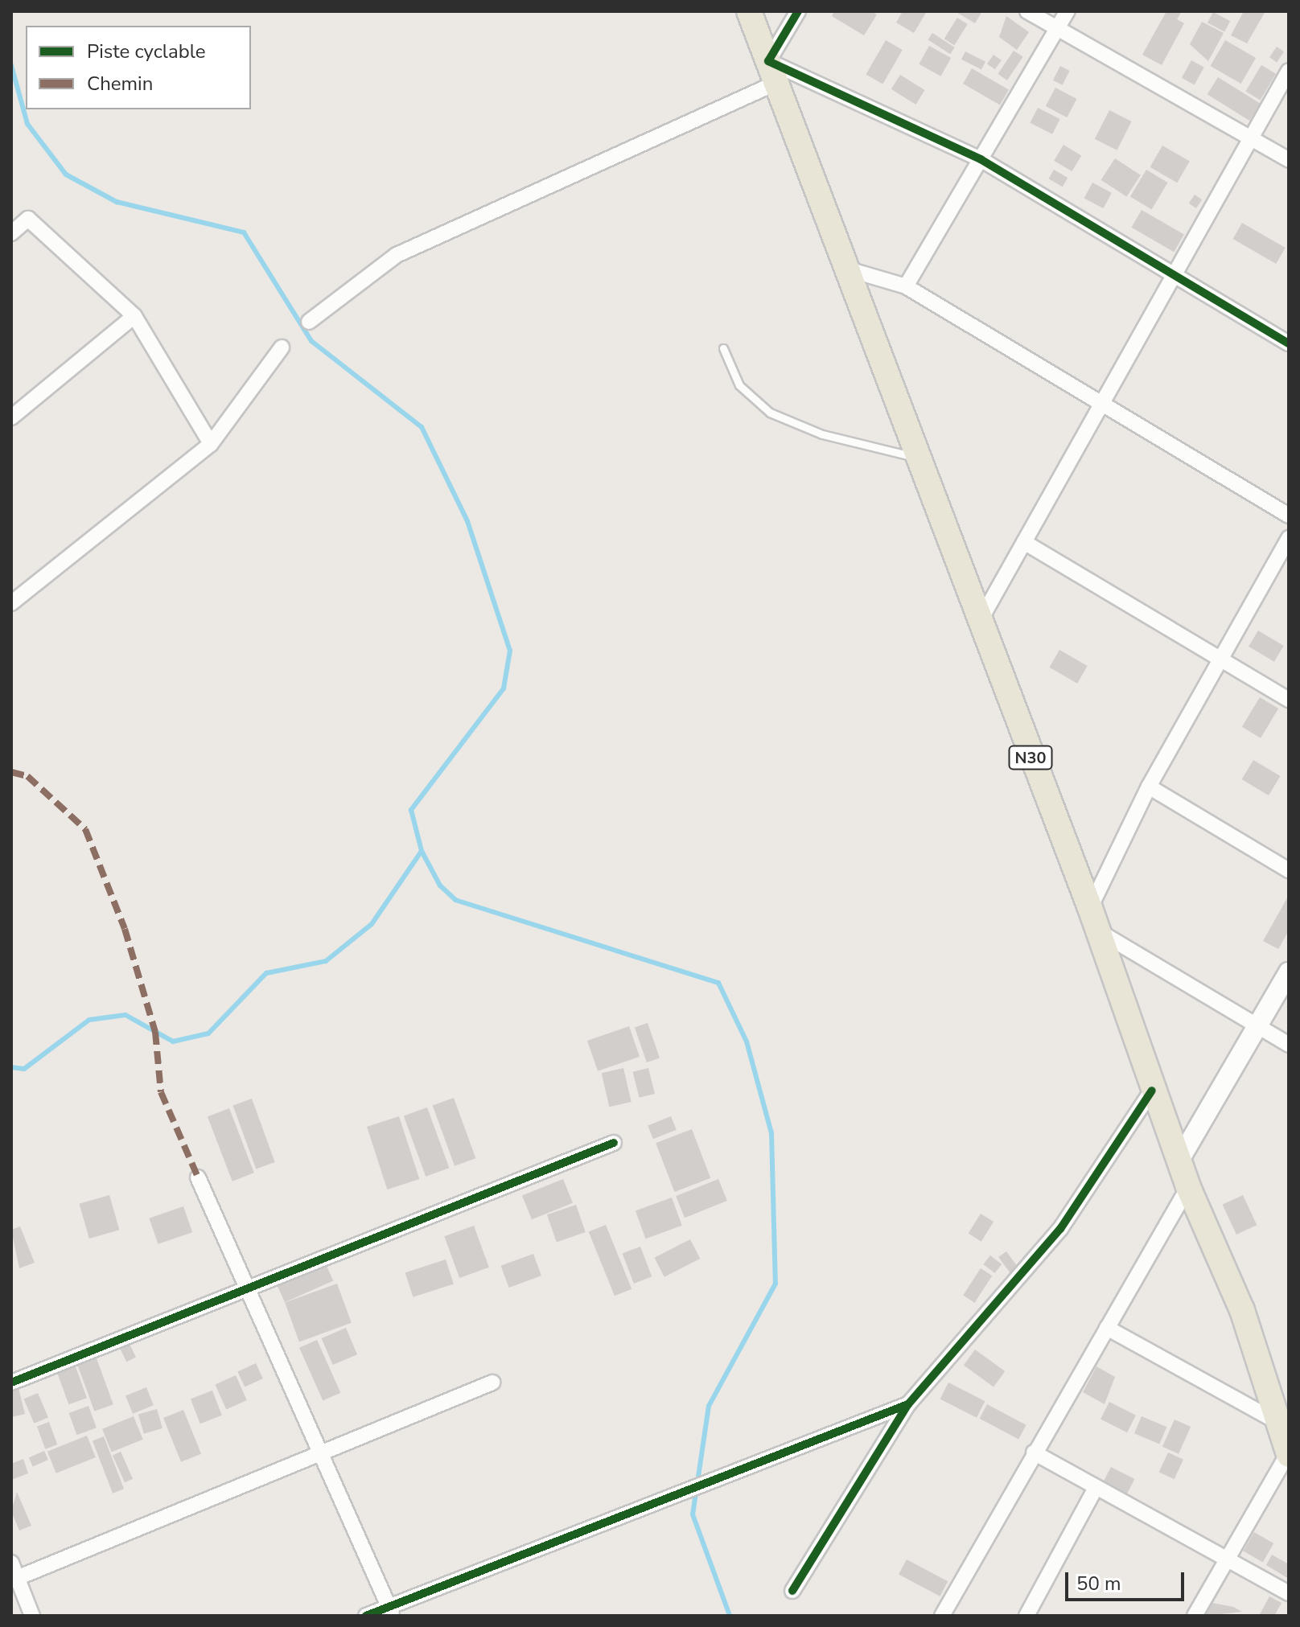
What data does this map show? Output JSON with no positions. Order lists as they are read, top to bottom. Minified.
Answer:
{"streets":{"main road":["N30"]},"legend":["Piste cyclable","Chemin"],"scale_bar":"50 m"}
